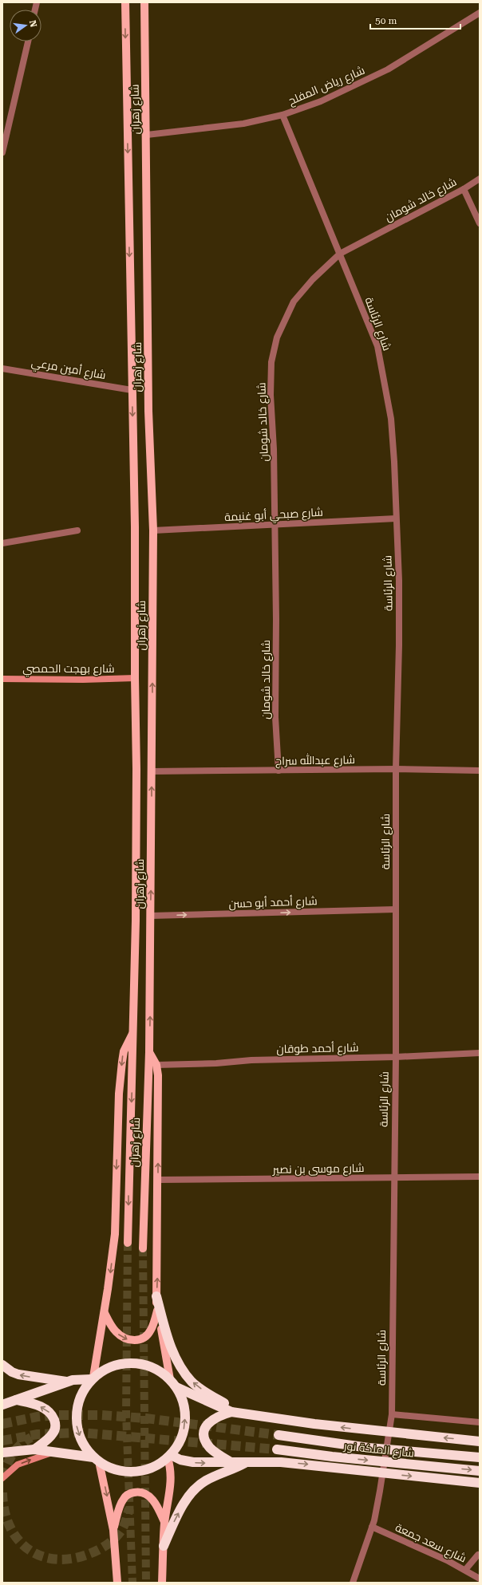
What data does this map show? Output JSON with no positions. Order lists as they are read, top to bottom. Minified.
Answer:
{"streets":{"highway":["شارع الملكة نور"],"main road":["شارع زهران"],"street":["شارع رياض المفلح","شارع خالد شومان","شارع الرئاسة","شارع أمين مرعي","شارع صبحي أبو غنيمة","شارع بهجت الحمصي","شارع عبدالله سراج","شارع أحمد أبو حسن","شارع أحمد طوقان","شارع موسى بن نصير","شارع سعد جمعة"]},"crossings":[["شارع رياض المفلح","شارع زهران"],["شارع رياض المفلح","شارع الرئاسة"],["شارع زهران","شارع أمين مرعي"],["شارع زهران","شارع صبحي أبو غنيمة"],["شارع زهران","شارع بهجت الحمصي"],["شارع زهران","شارع عبدالله سراج"],["شارع زهران","شارع أحمد أبو حسن"],["شارع خالد شومان","شارع الرئاسة"],["شارع خالد شومان","شارع صبحي أبو غنيمة"],["شارع خالد شومان","شارع عبدالله سراج"],["شارع الرئاسة","شارع صبحي أبو غنيمة"],["شارع الرئاسة","شارع عبدالله سراج"],["شارع الرئاسة","شارع أحمد أبو حسن"],["شارع الرئاسة","شارع أحمد طوقان"],["شارع الرئاسة","شارع موسى بن نصير"],["شارع الرئاسة","شارع سعد جمعة"]],"one_way":["شارع أحمد أبو حسن"],"scale_bar":"50 m","north":"right"}
